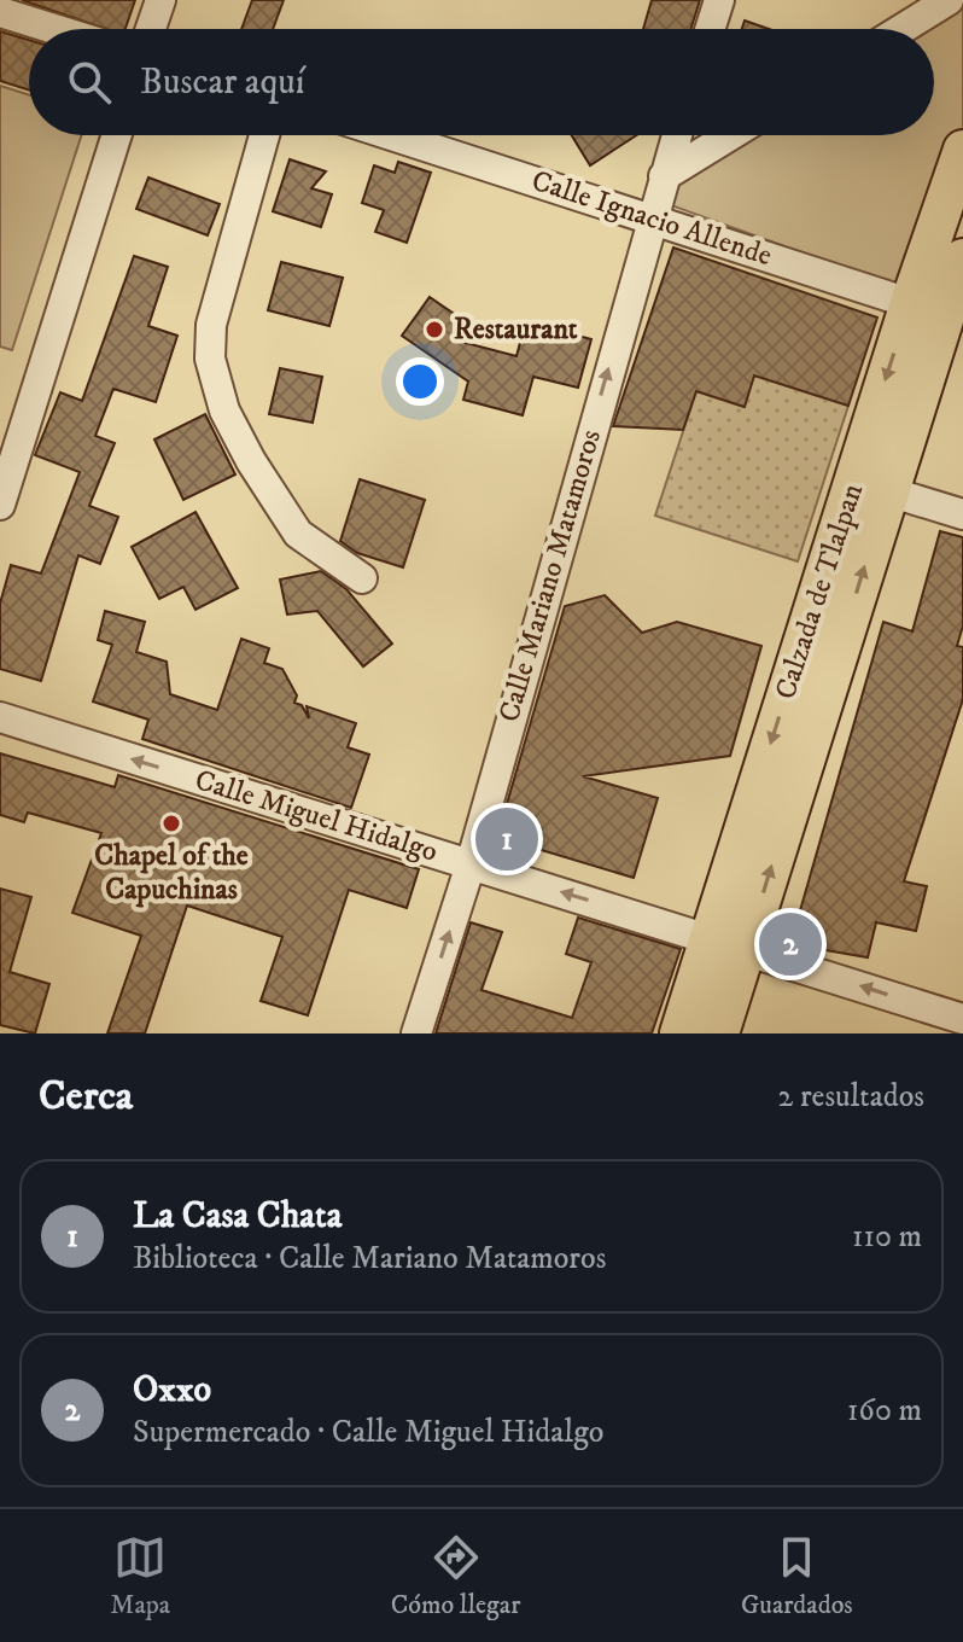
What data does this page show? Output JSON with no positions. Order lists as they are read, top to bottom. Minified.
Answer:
{"streets":{"main road":["Calzada de Tlalpan"],"street":["Calle Ignacio Allende","Calle Mariano Matamoros","Calle Miguel Hidalgo"]},"crossings":[["Calle Ignacio Allende","Calle Mariano Matamoros"],["Calle Ignacio Allende","Calzada de Tlalpan"],["Calle Mariano Matamoros","Calle Miguel Hidalgo"],["Calzada de Tlalpan","Calle Miguel Hidalgo"]],"one_way":["Calle Mariano Matamoros","Calle Miguel Hidalgo"],"places":["Restaurant","Chapel of the Capuchinas"],"page":{"search":"Buscar aquí","pins":["1","2"],"heading":["Cerca","2 resultados"],"list":[{"mark":"1","name":"La Casa Chata","note":"Biblioteca · Calle Mariano Matamoros","value":"110 m"},{"mark":"2","name":"Oxxo","note":"Supermercado · Calle Miguel Hidalgo","value":"160 m"}],"nav":["Mapa","Cómo llegar","Guardados"]}}
